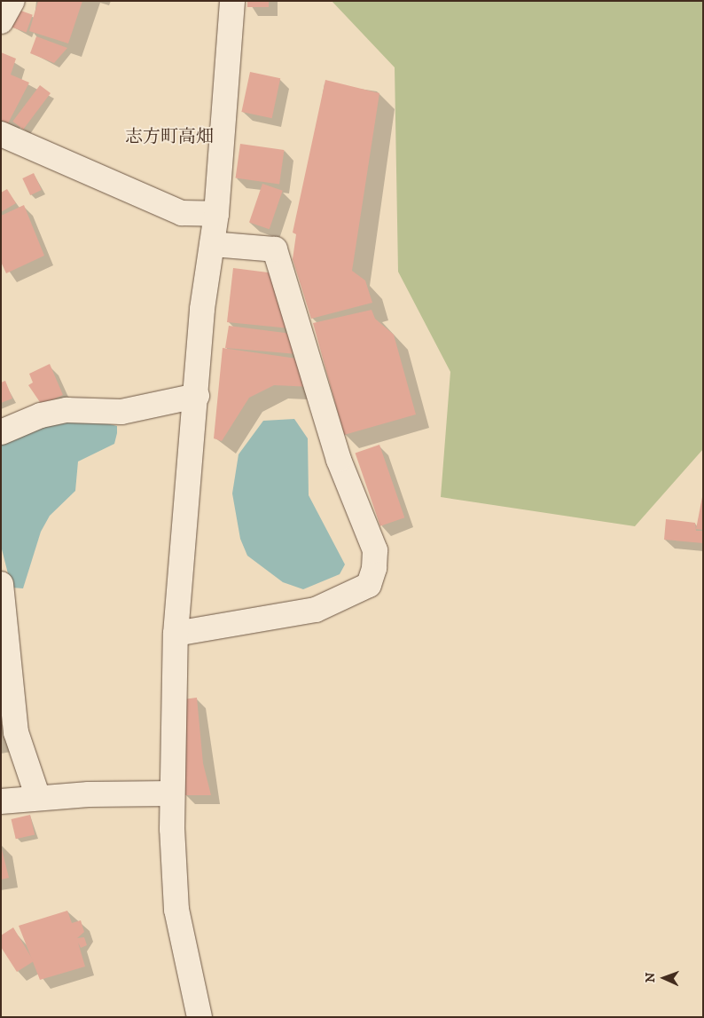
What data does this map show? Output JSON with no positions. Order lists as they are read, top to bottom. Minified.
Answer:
{"districts":["志方町高畑"],"north":"left"}
